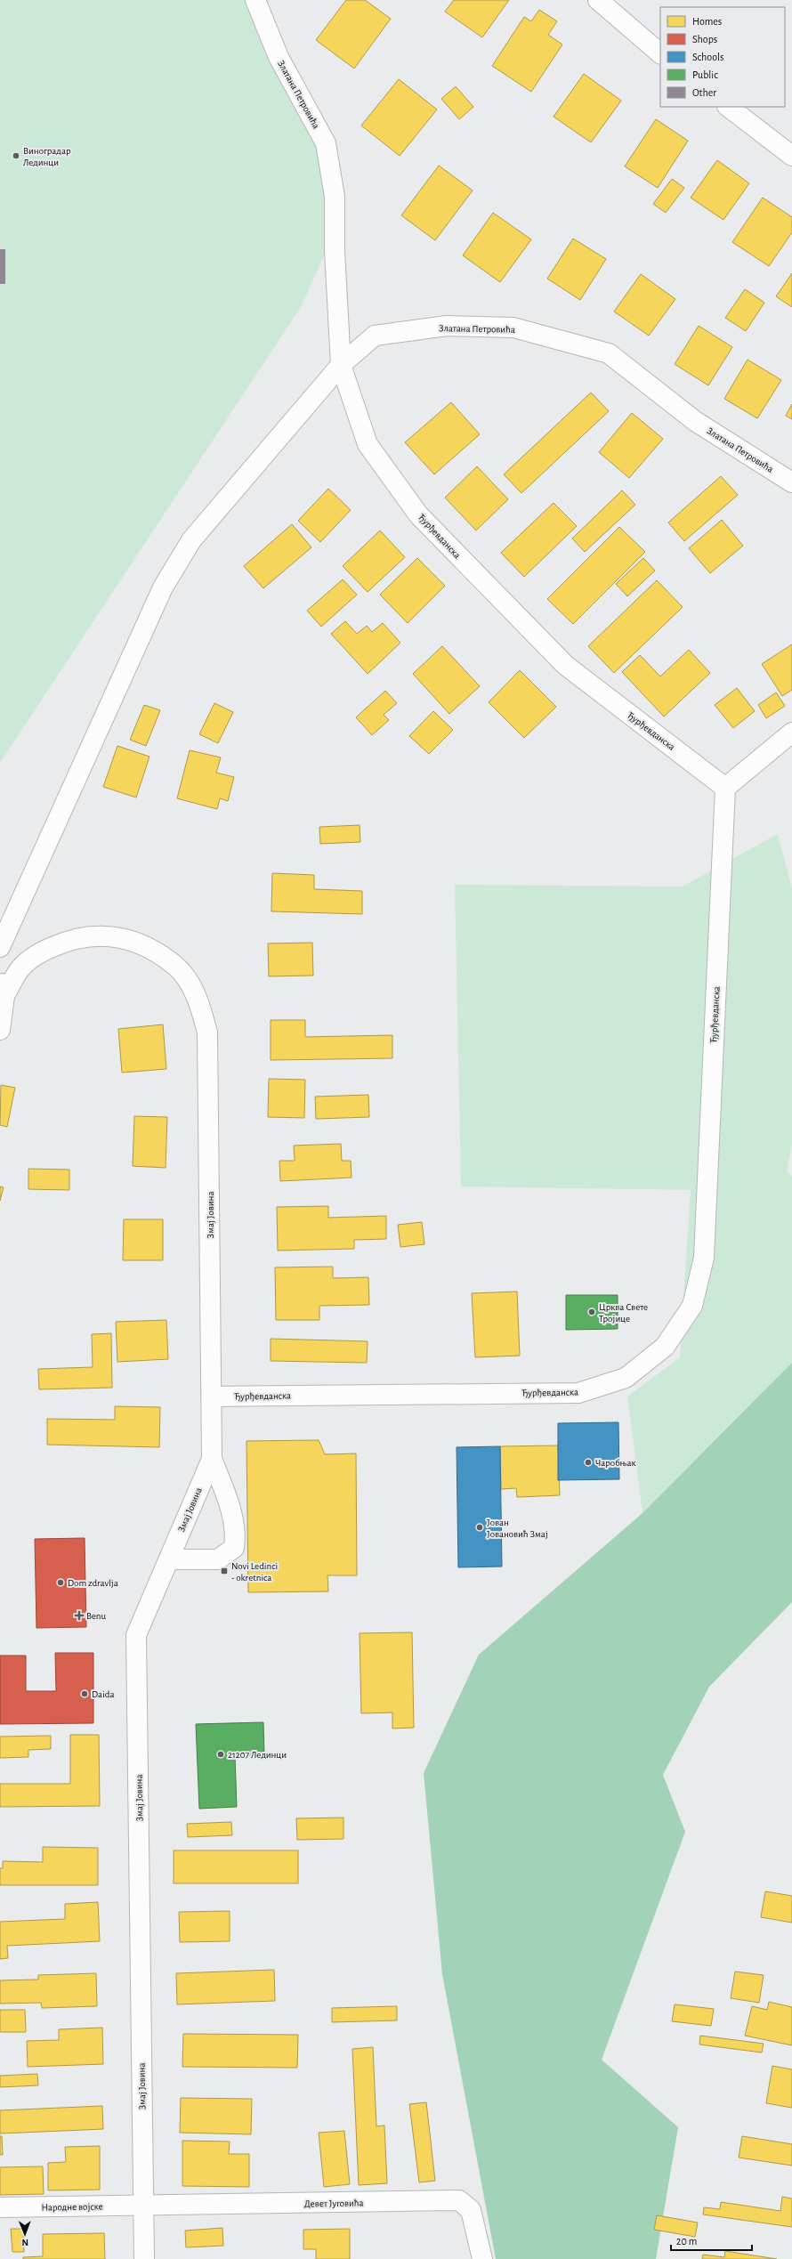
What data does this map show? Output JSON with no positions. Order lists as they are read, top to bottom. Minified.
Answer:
{"streets":{"street":["Златана Петровића","Ђурђевданска","Змај Јовина","Девет Југовића","Народне војске"]},"crossings":[["Златана Петровића","Ђурђевданска"],["Ђурђевданска","Змај Јовина"],["Змај Јовина","Девет Југовића"],["Змај Јовина","Народне војске"],["Девет Југовића","Народне војске"]],"places":{"other":["Виноградар Лединци","Црква Свете Тројице","Чаробњак","Јован Јовановић Змај","Dom zdravlja","Daida","21207 Лединци"],"transit":["Novi Ledinci - okretnica"],"health":["Benu"]},"legend":["Homes","Shops","Schools","Public","Other"],"scale_bar":"20 m","north":"bottom"}
